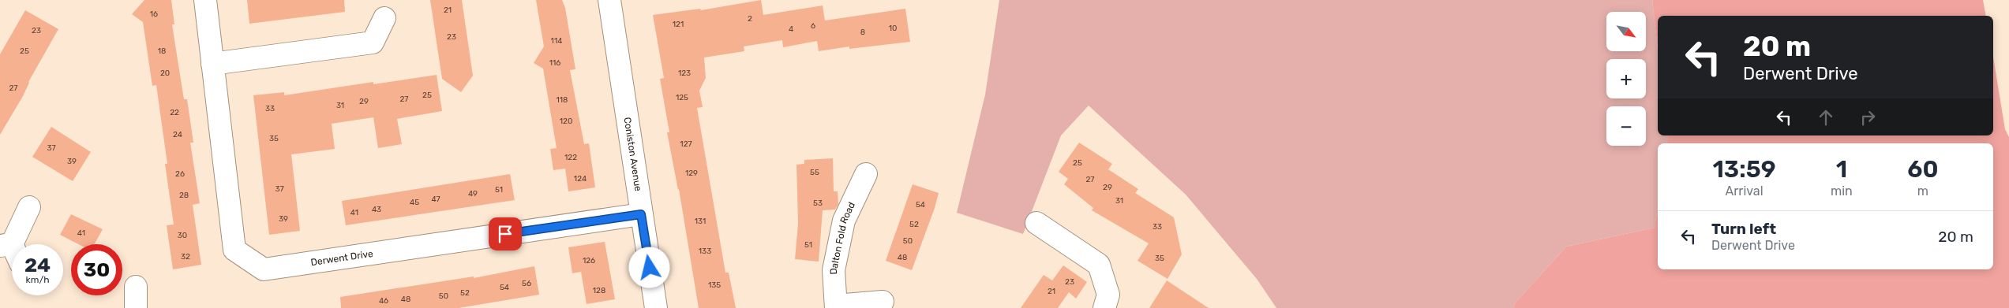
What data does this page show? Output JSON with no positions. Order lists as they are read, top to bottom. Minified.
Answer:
{"streets":{"street":["Coniston Avenue","Dalton Fold Road","Derwent Drive"]},"crossings":[["Coniston Avenue","Derwent Drive"]],"house_numbers":["21","16","2","121","6","10","4","23","8","23","114","25","18","116","20","123","27","25","125","27","118","29","31","33","22","120","24","35","127","37","122","39","25","55","129","26","124","27","29","37","51","49","28","47","31","45","53","54","43","41","39","131","52","33","41","30","50","51","133","32","48","35","126","23","56","135","54","128","21","52","50","48","46"],"north":"bottom right","page":{"map_buttons":["+","−"],"turn":["20 m","Derwent Drive"],"eta":["13:59","Arrival","1","min","60","m"],"list":[{"name":"Turn left","note":"Derwent Drive","value":"20 m"}],"speed":"24 km/h","limit":"30"}}
